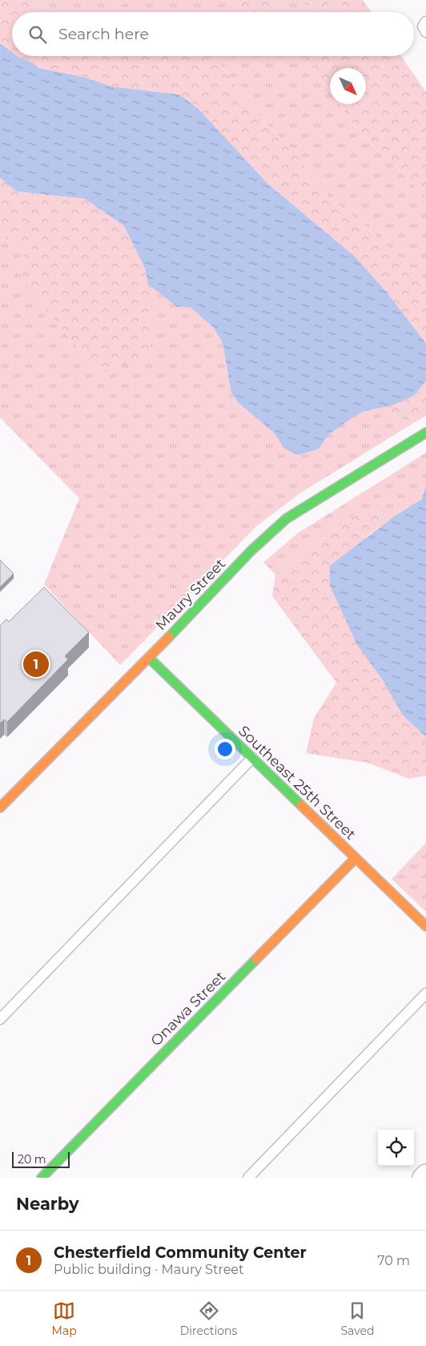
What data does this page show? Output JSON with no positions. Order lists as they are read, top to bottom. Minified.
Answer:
{"streets":{"street":["Maury Street","Southeast 25th Street","Onawa Street"]},"crossings":[["Maury Street","Southeast 25th Street"],["Southeast 25th Street","Onawa Street"]],"scale_bar":"20 m","north":"bottom right","page":{"search":"Search here","pins":"1","scale":"20 m","heading":"Nearby","list":[{"mark":"1","name":"Chesterfield Community Center","note":"Public building · Maury Street","value":"70 m"}],"nav":["Map","Directions","Saved"]}}
